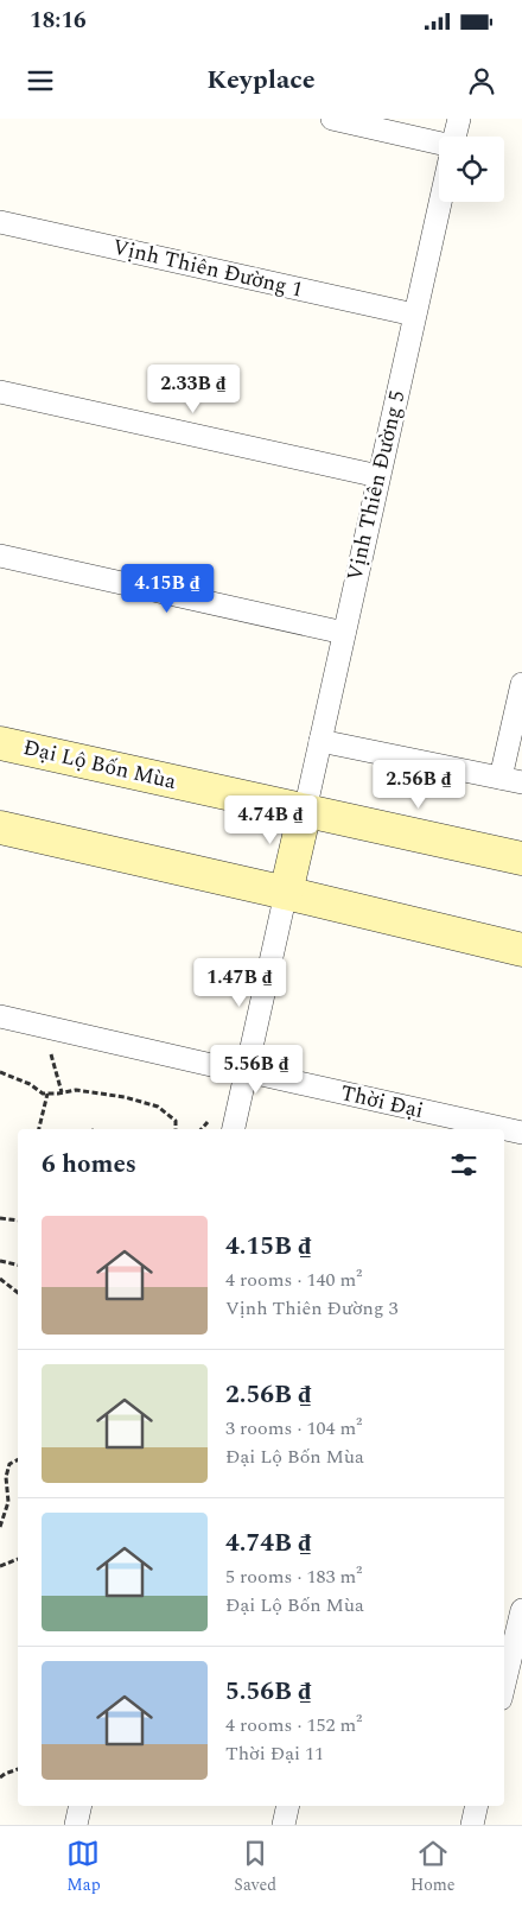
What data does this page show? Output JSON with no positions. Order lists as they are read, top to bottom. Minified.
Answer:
{"streets":{"main road":["Đại Lộ Bốn Mùa"],"street":["Vịnh Thiên Đường 1","Vịnh Thiên Đường 5","Thời Đại"]},"crossings":[["Vịnh Thiên Đường 1","Vịnh Thiên Đường 5"],["Vịnh Thiên Đường 5","Đại Lộ Bốn Mùa"]],"page":{"status":"18:16","header":"Keyplace","price":["2.33B ₫","4.15B ₫","2.56B ₫","4.74B ₫","1.47B ₫","5.56B ₫"],"heading":"6 homes","list":[{"name":"4.15B ₫","note":"4 rooms · 140 m² · Vịnh Thiên Đường 3"},{"name":"2.56B ₫","note":"3 rooms · 104 m² · Đại Lộ Bốn Mùa"},{"name":"4.74B ₫","note":"5 rooms · 183 m² · Đại Lộ Bốn Mùa"},{"name":"5.56B ₫","note":"4 rooms · 152 m² · Thời Đại 11"}],"tabs":["Map","Saved","Home"]}}
